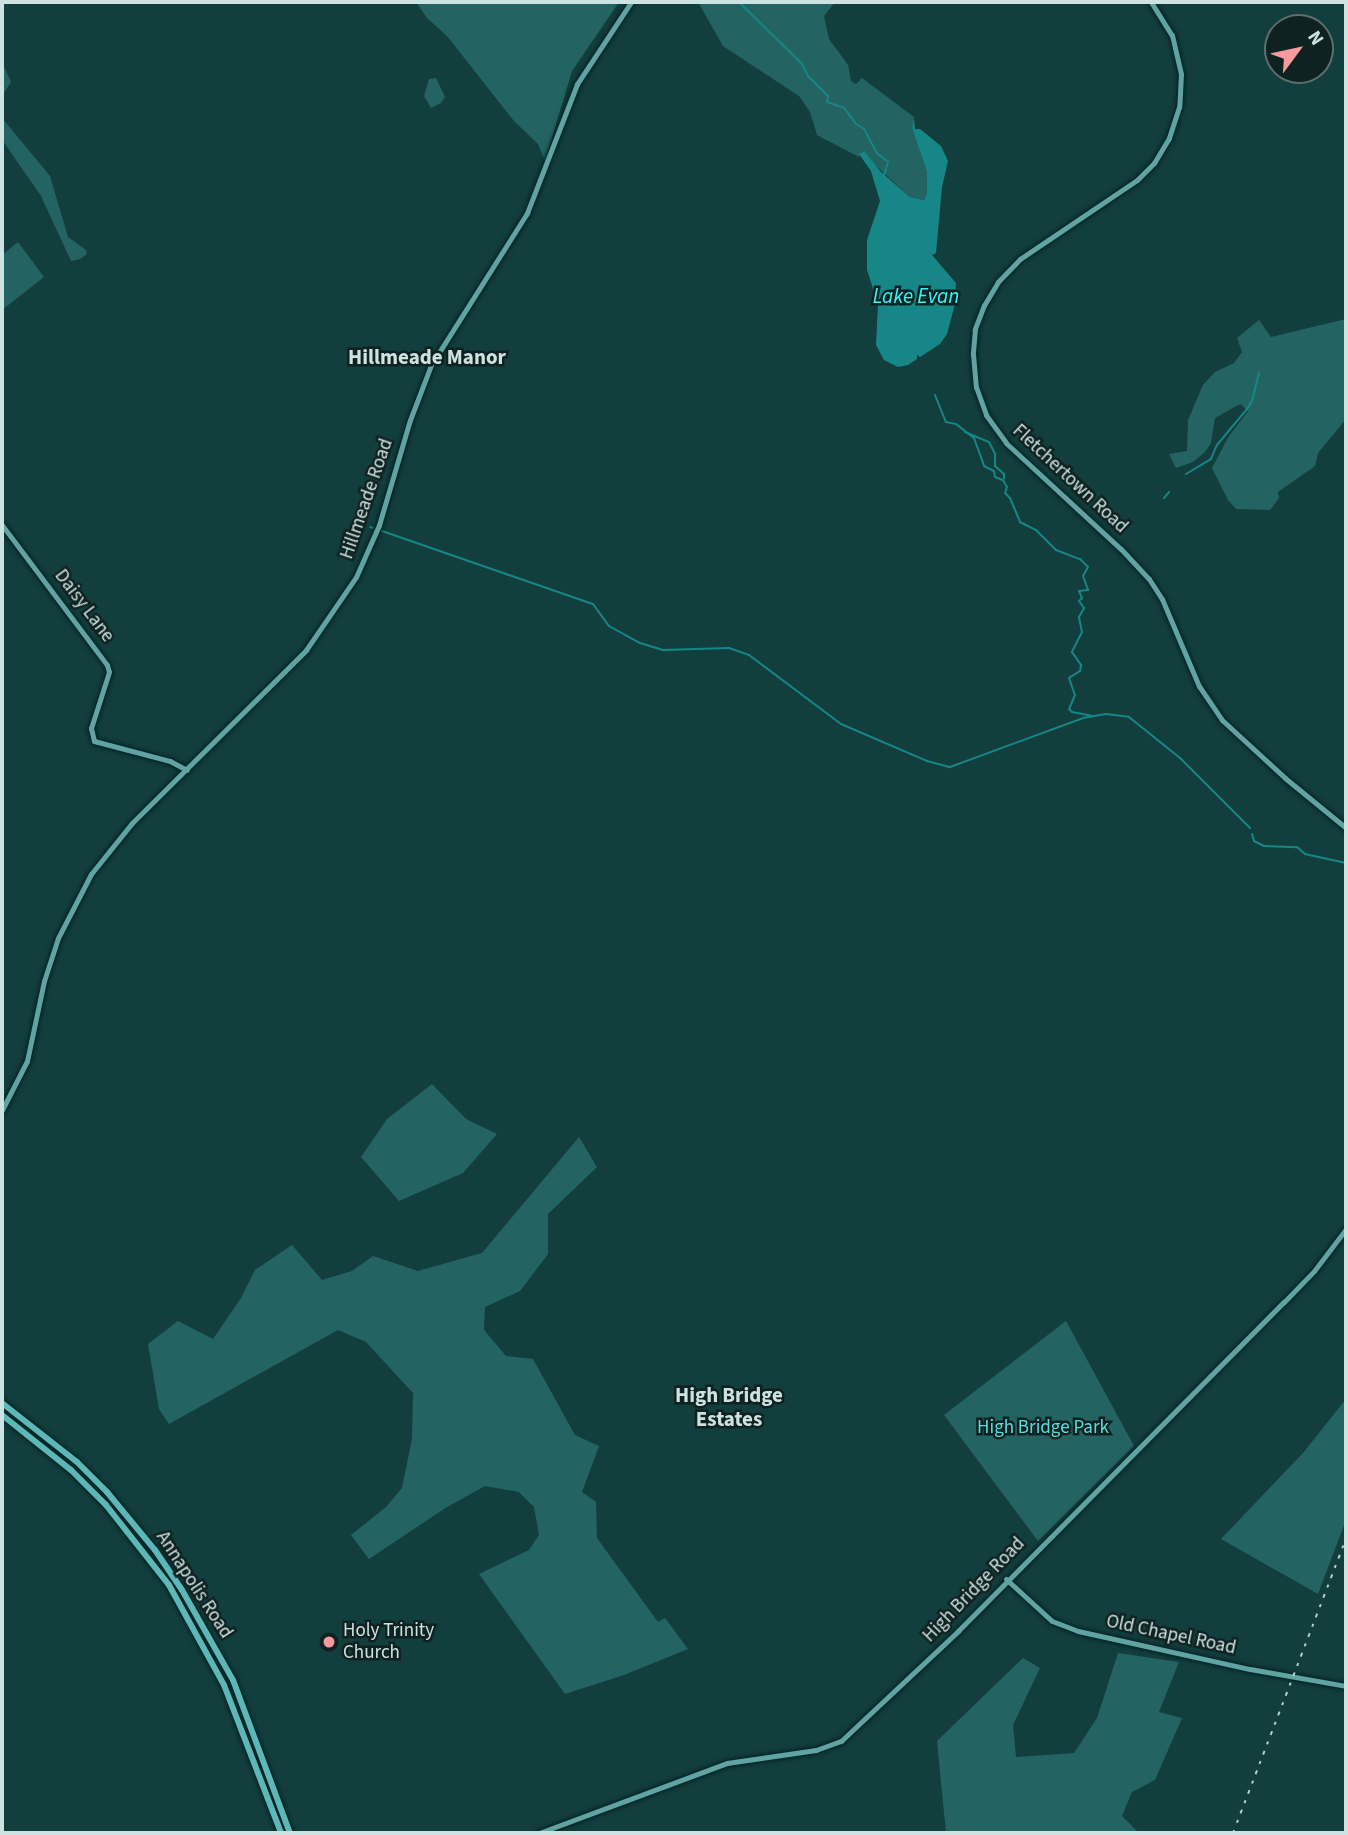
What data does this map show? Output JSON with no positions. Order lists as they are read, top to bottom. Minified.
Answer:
{"streets":{"main road":["Annapolis Road"],"street":["Fletchertown Road","Hillmeade Road","Daisy Lane","High Bridge Road","Old Chapel Road"]},"crossings":[["Hillmeade Road","Daisy Lane"],["High Bridge Road","Old Chapel Road"]],"districts":["Hillmeade Manor","High Bridge Estates"],"water":["Lake Evan"],"parks":["High Bridge Park"],"places":["Holy Trinity Church"],"north":"top right"}
